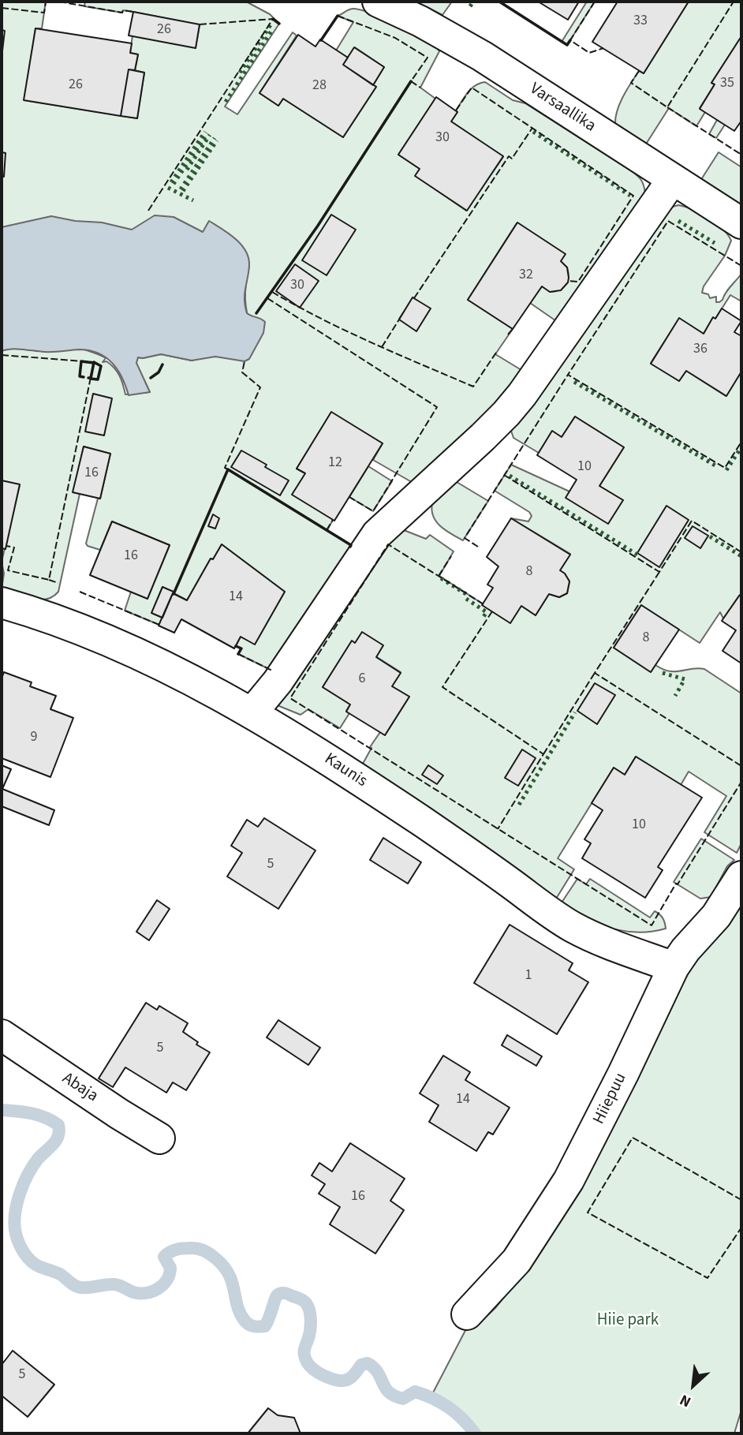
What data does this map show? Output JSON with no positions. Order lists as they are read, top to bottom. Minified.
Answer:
{"streets":{"street":["Varsaallika","Kaunis","Abaja","Hiiepuu"]},"crossings":[["Kaunis","Hiiepuu"]],"parks":["Hiie park"],"house_numbers":["33","26","35","26","28","30","32","30","36","12","10","16","16","8","14","8","6","9","10","5","1","5","14","16","5"],"north":"bottom left"}
